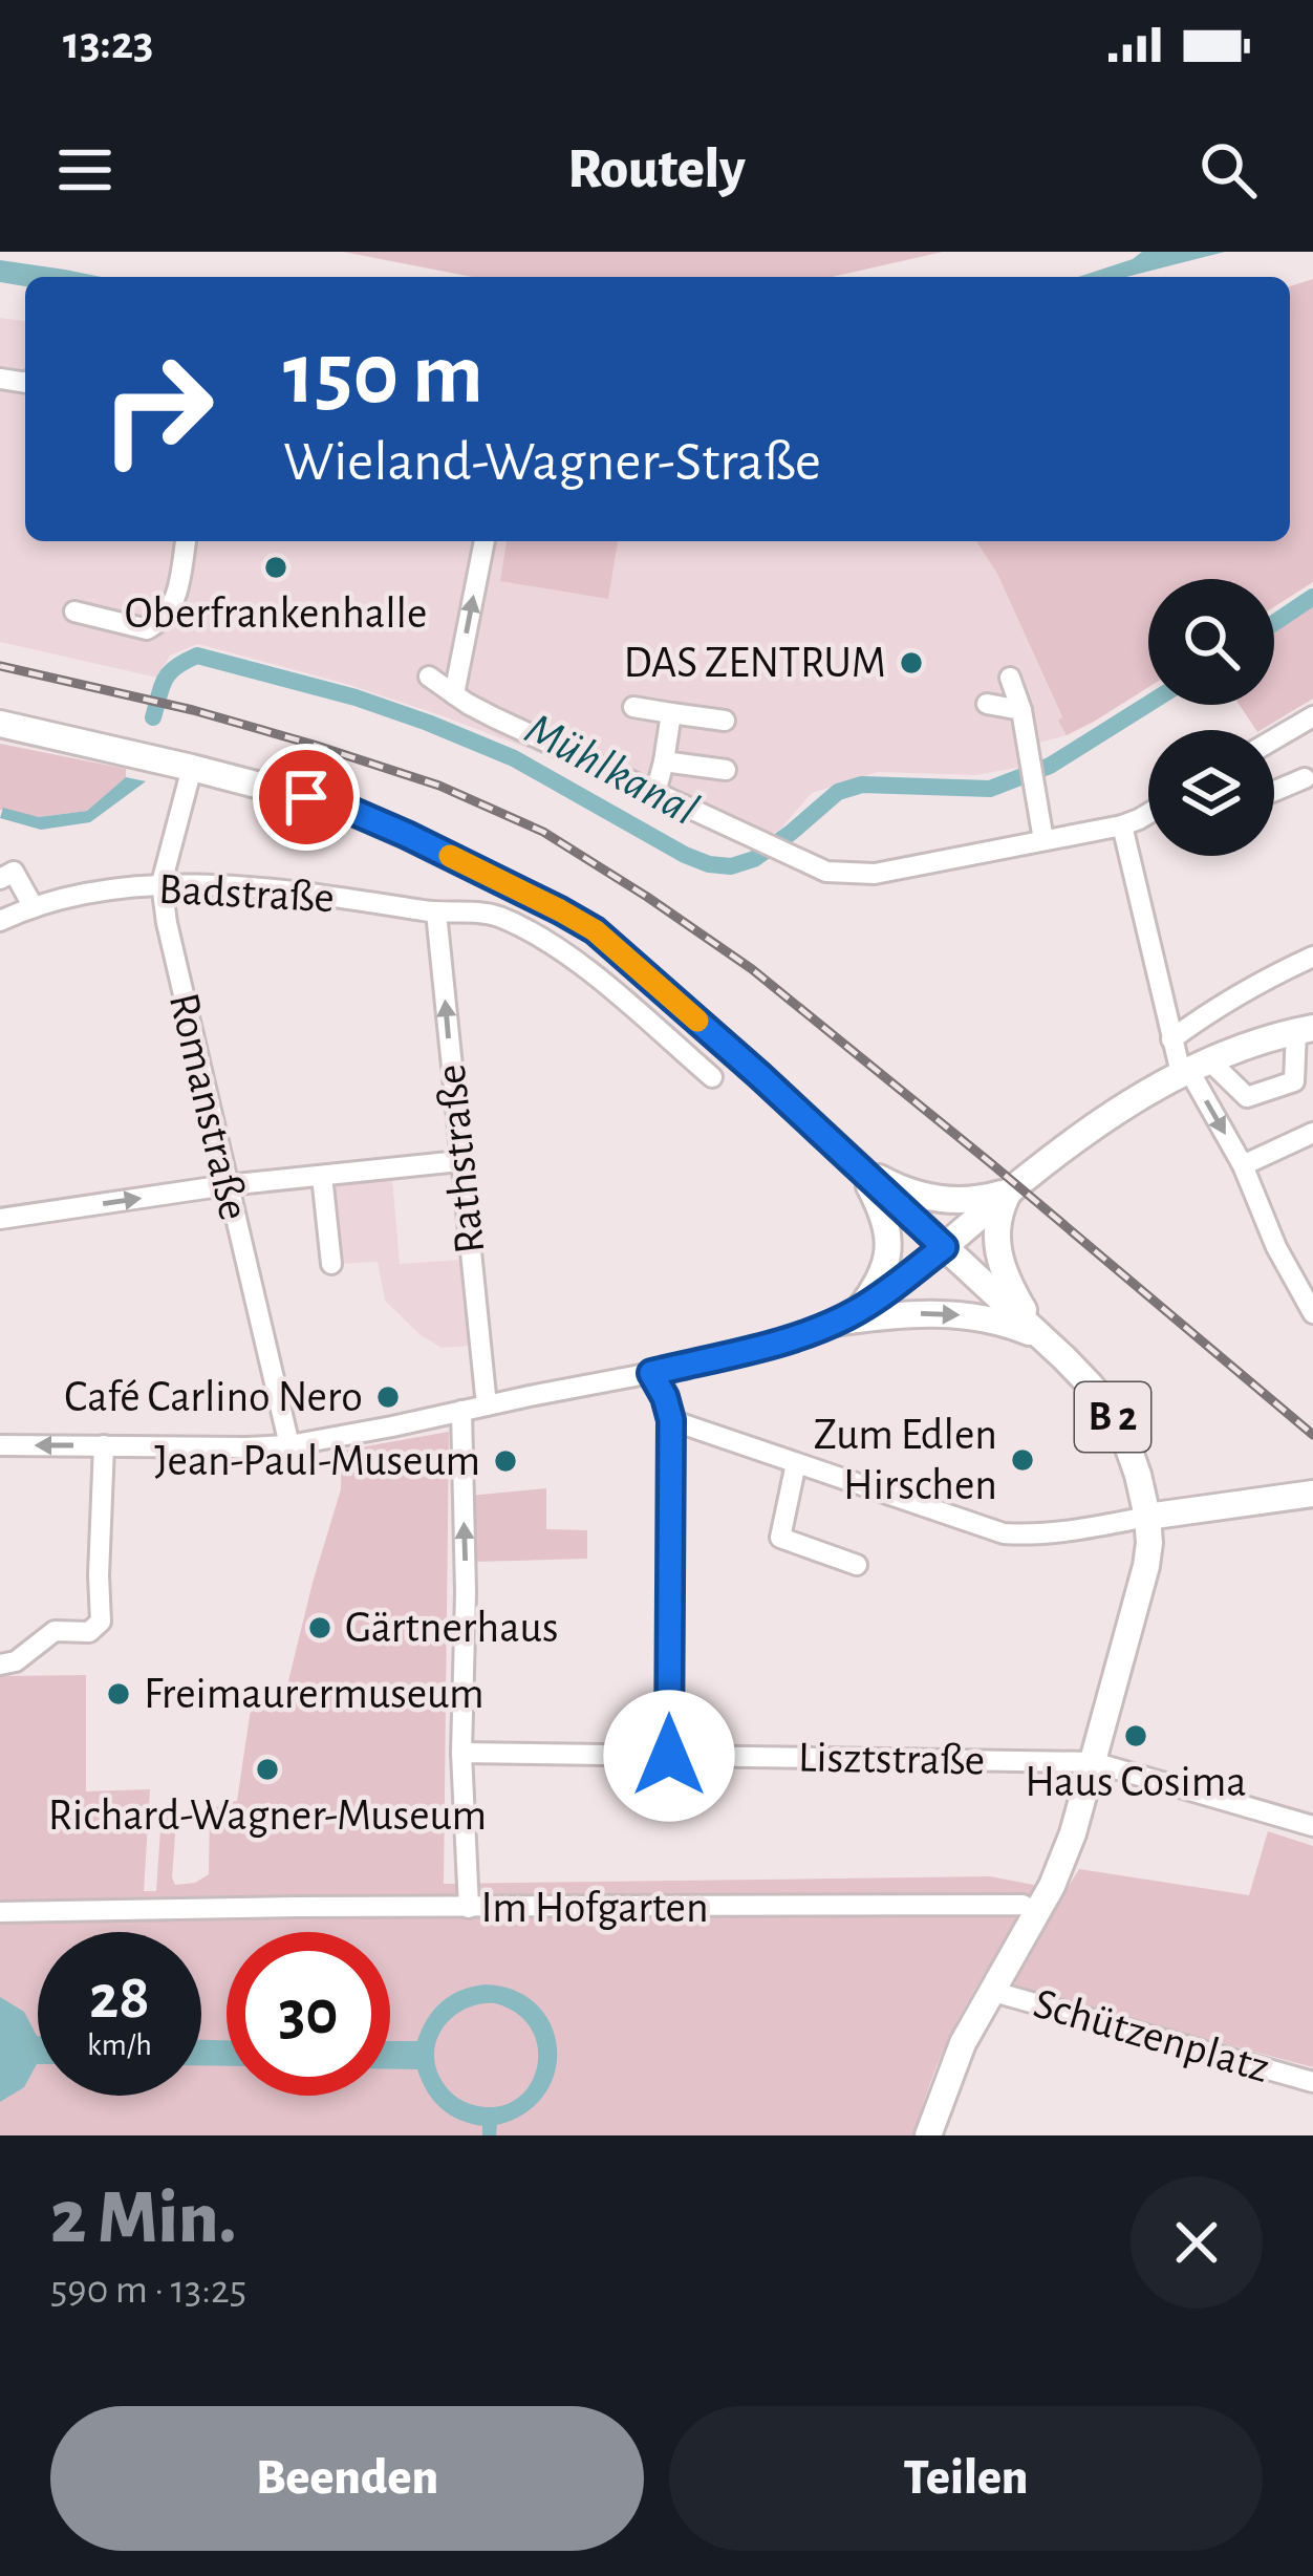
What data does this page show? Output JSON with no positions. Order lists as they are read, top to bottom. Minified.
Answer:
{"streets":{"main road":["B 2"],"street":["Badstraße","Romanstraße","Rathstraße","Lisztstraße","Im Hofgarten","Schützenplatz"]},"crossings":[["Badstraße","Romanstraße"],["Badstraße","Rathstraße"],["Romanstraße","B 2"]],"one_way":["Rathstraße"],"water":["Mühlkanal"],"places":["Oberfrankenhalle","DAS ZENTRUM","Café Carlino Nero","Zum Edlen Hirschen","Jean-Paul-Museum","Gärtnerhaus","Freimaurermuseum","Haus Cosima","Richard-Wagner-Museum"],"page":{"status":"13:23","header":"Routely","turn":["150 m","Wieland-Wagner-Straße"],"speed":"28 km/h","limit":"30","heading":["2 Min.","590 m · 13:25"],"buttons":["Beenden","Teilen"]}}
